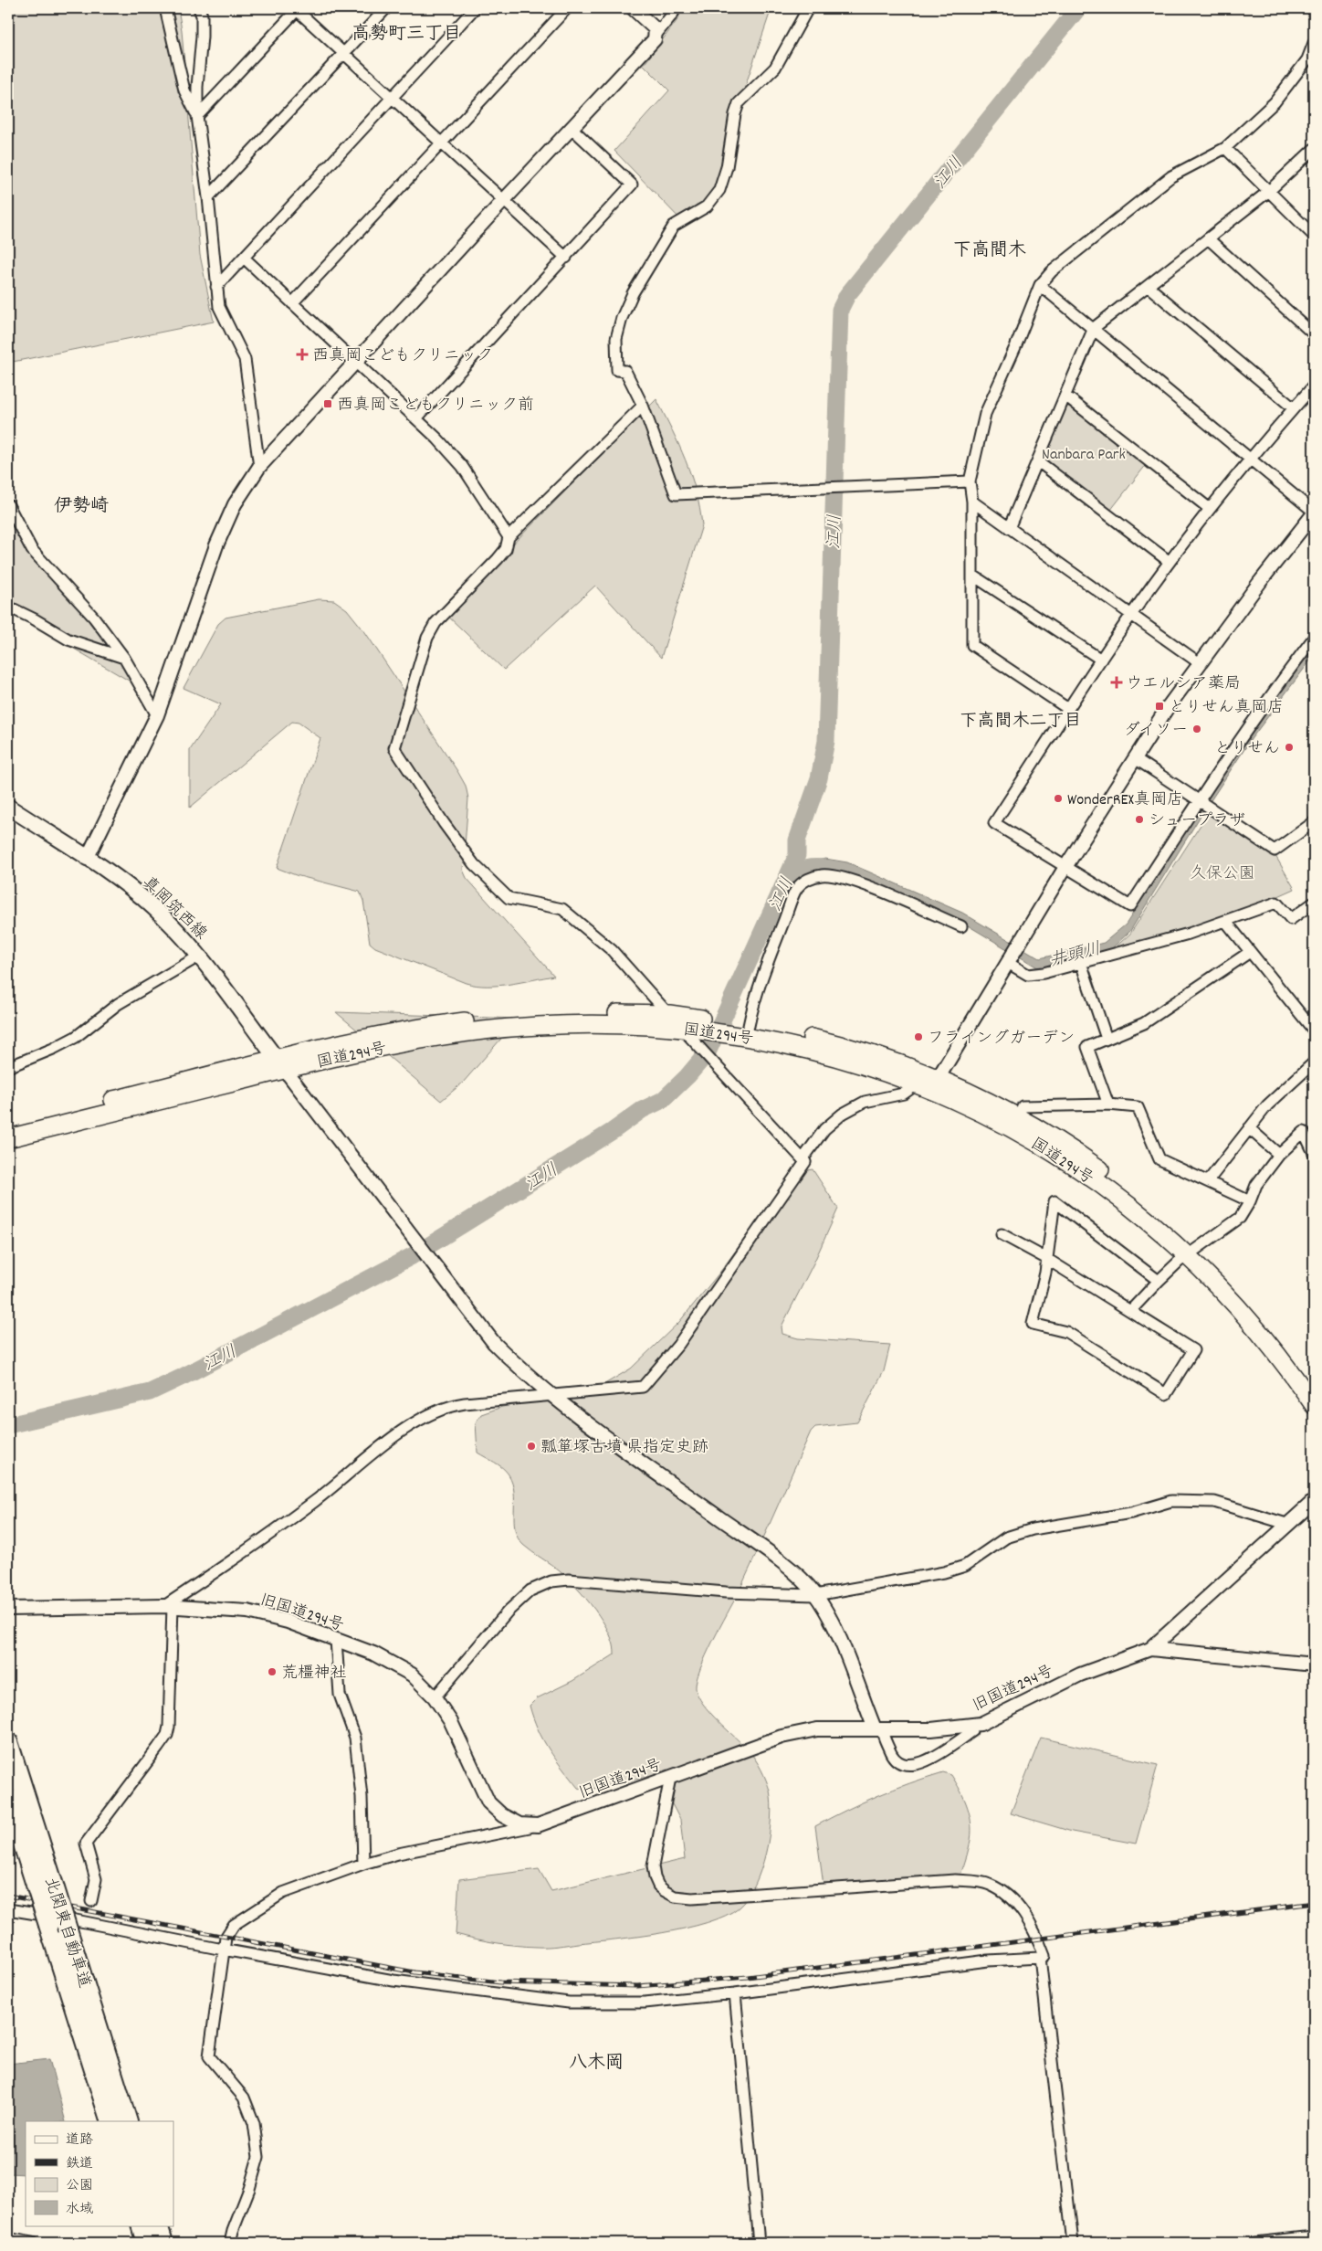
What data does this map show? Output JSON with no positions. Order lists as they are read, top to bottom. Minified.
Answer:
{"streets":{"highway":["国道294号","北関東自動車道"],"main road":["真岡筑西線"],"street":["旧国道294号"]},"crossings":[["真岡筑西線","国道294号"]],"districts":["高勢町三丁目","下高間木","伊勢崎","下高間木二丁目","八木岡"],"water":["江川","井頭川"],"parks":["Nanbara Park","久保公園"],"places":{"health":["西真岡こどもクリニック","ウエルシア薬局"],"transit":["西真岡こどもクリニック前","とりせん真岡店"],"other":["ダイソー","とりせん","WonderREX真岡店","シュープラザ","フライングガーデン","瓢箪塚古墳 県指定史跡","荒橿神社"]},"legend":["道路","鉄道","公園","水域"]}
